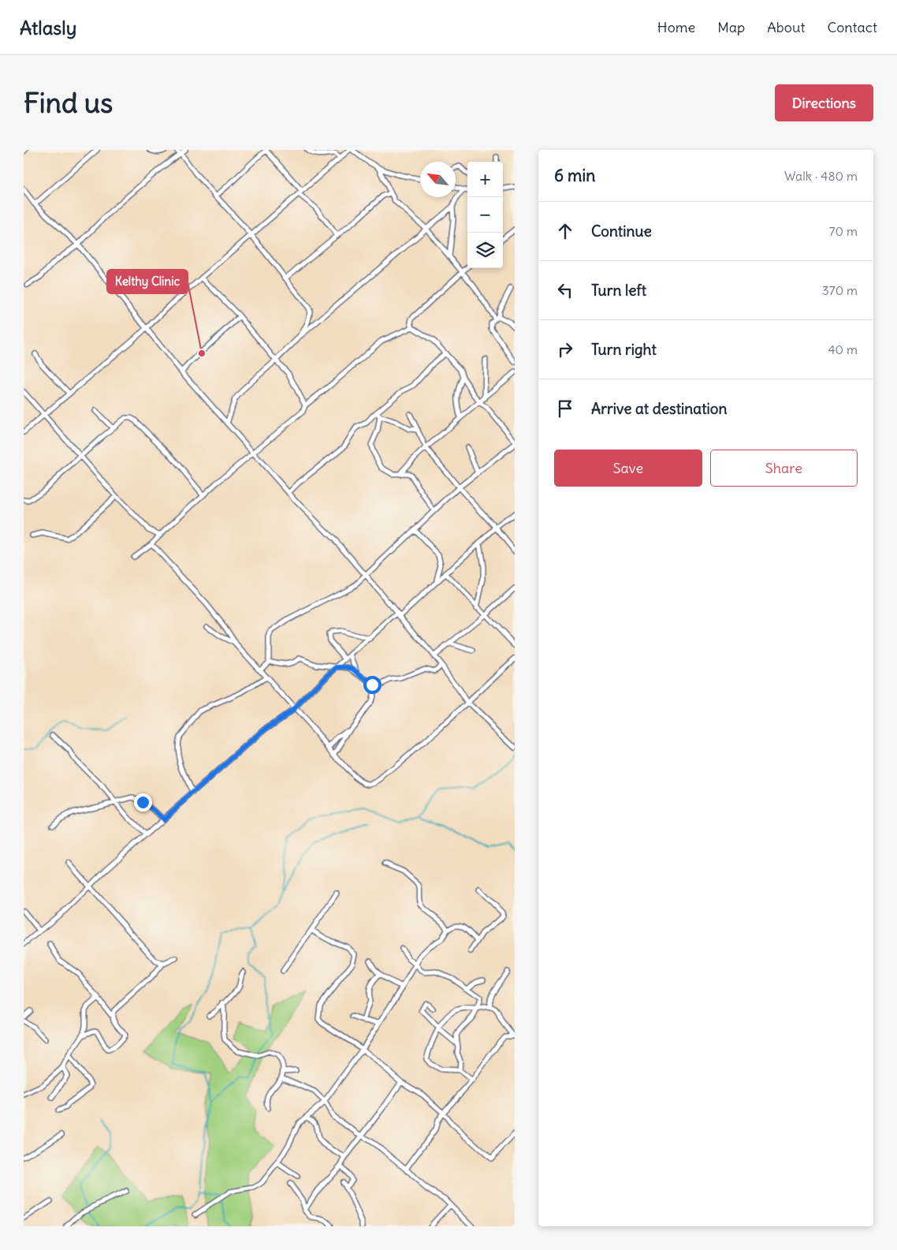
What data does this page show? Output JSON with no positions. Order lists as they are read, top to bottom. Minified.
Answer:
{"places":["Kelthy Clinic"],"north":"top left","page":{"header":"Atlasly","nav":["Home","Map","About","Contact"],"buttons":["Directions",["Save","Share"]],"title":"Find us","heading":["6 min","Walk · 480 m"],"map_buttons":["+","−"],"list":[["Continue","70 m"],["Turn left","370 m"],["Turn right","40 m"],"Arrive at destination"]}}
